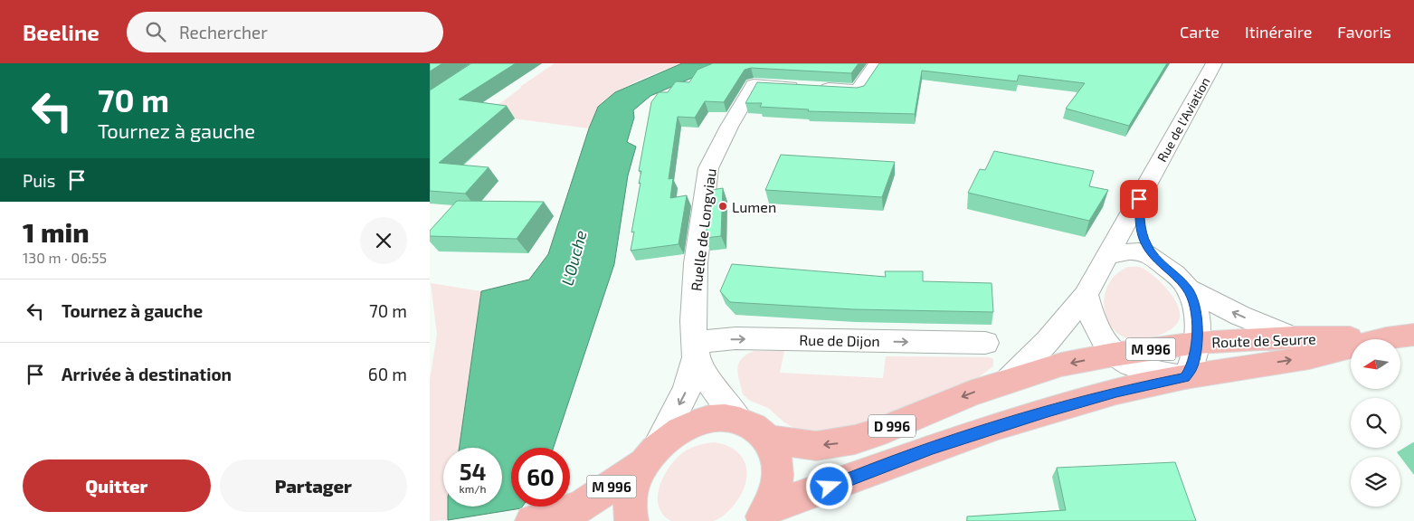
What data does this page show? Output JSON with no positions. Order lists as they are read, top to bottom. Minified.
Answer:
{"streets":{"main road":["Route de Seurre","M 996","D 996"],"street":["Rue de l'Aviation","Ruelle de Longviau","Rue de Dijon"]},"crossings":[["Rue de l'Aviation","Route de Seurre"],["Ruelle de Longviau","Rue de Dijon"],["Ruelle de Longviau","M 996"],["Route de Seurre","M 996"],["Route de Seurre","D 996"]],"one_way":["Rue de Dijon"],"water":["L'Ouche"],"places":["Lumen"],"north":"left","page":{"header":"Beeline","search":"Rechercher","nav":["Carte","Itinéraire","Favoris"],"turn":["70 m","Tournez à gauche"],"then":"Puis","heading":["1 min","130 m · 06:55"],"list":[{"name":"Tournez à gauche","value":"70 m"},{"name":"Arrivée à destination","value":"60 m"}],"speed":"54 km/h","limit":"60","buttons":["Quitter","Partager"]}}
